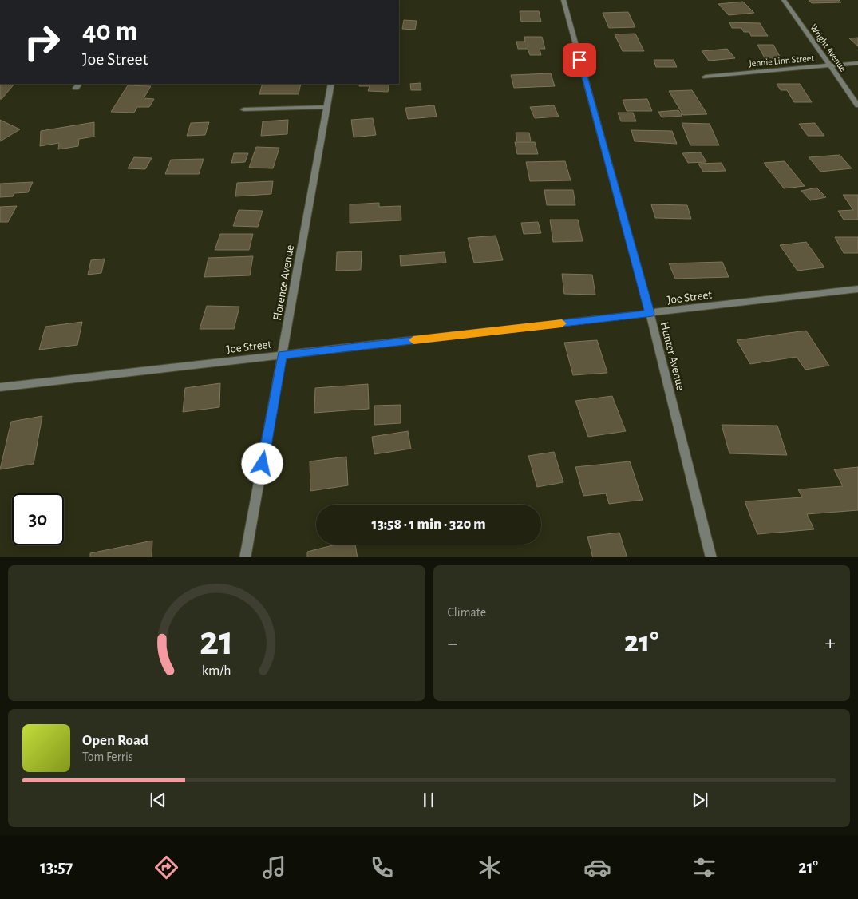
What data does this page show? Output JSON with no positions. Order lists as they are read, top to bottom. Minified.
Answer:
{"streets":{"street":["Wright Avenue","Jennie Linn Street","Florence Avenue","Joe Street","Hunter Avenue"]},"crossings":[["Wright Avenue","Jennie Linn Street"],["Florence Avenue","Joe Street"],["Joe Street","Hunter Avenue"]],"page":{"turn":["40 m","Joe Street"],"limit":"30","trip":"13:58 · 1 min · 320 m","tile":"Climate","heat":["−","21°","+"],"song":["Open Road","Tom Ferris"],"tabs":["13:57","21°"],"gauge":["21","km/h"]}}
